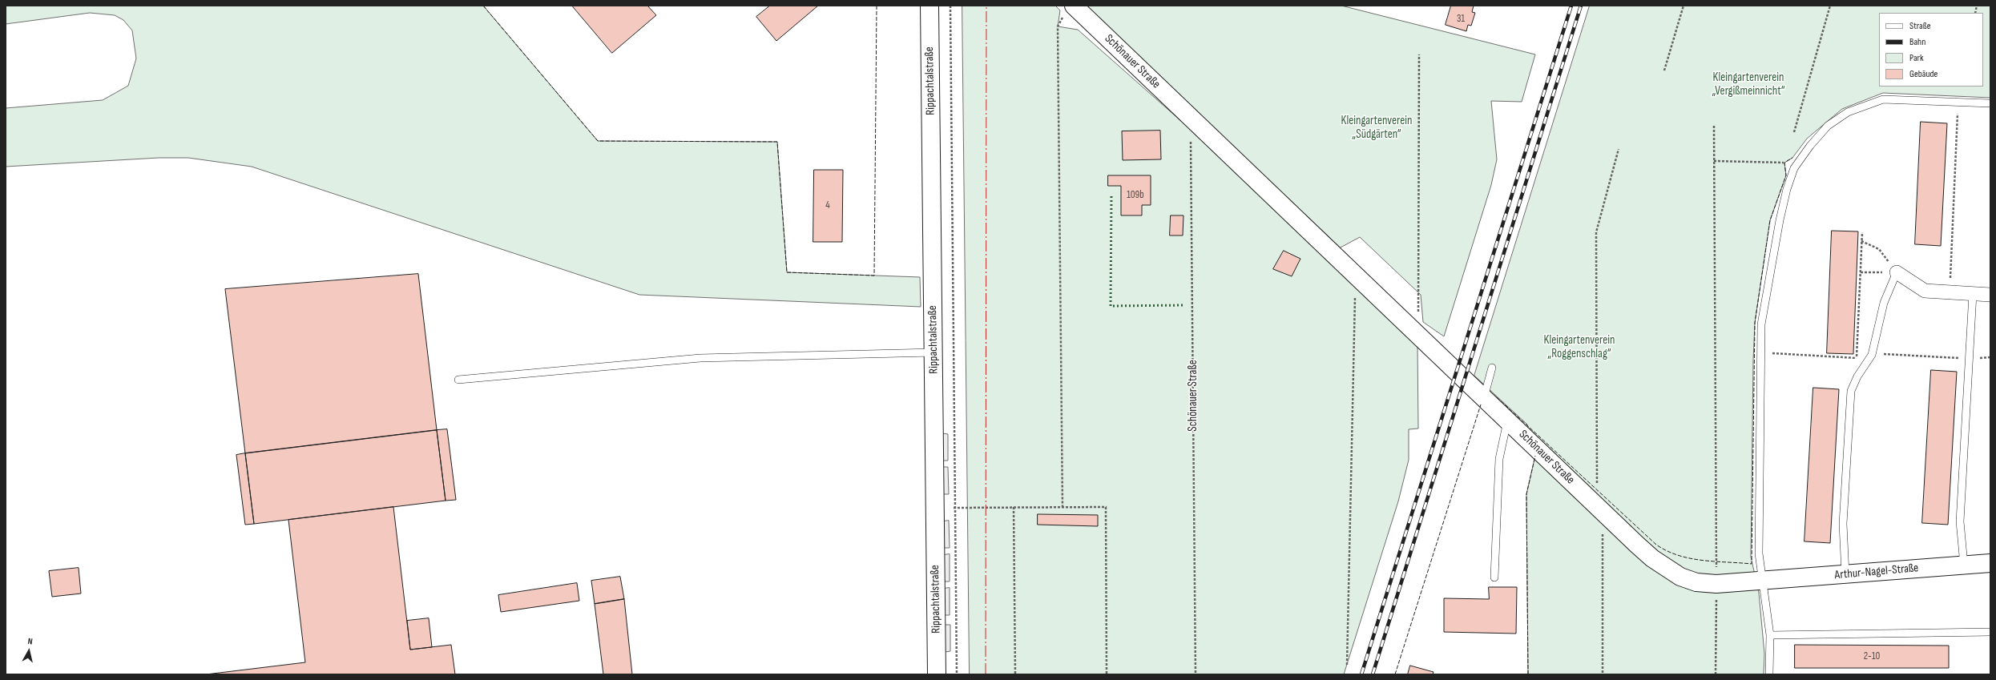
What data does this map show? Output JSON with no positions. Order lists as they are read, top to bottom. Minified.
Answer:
{"streets":{"street":["Schönauer Straße","Rippachtalstraße","Arthur-Nagel-Straße"]},"crossings":[["Schönauer Straße","Arthur-Nagel-Straße"]],"parks":["Kleingartenverein „Vergißmeinnicht“","Kleingartenverein „Südgärten“","Kleingartenverein „Roggenschlag“"],"house_numbers":["31","109b","4","2-10"],"legend":["Straße","Bahn","Park","Gebäude"],"north":"top"}
